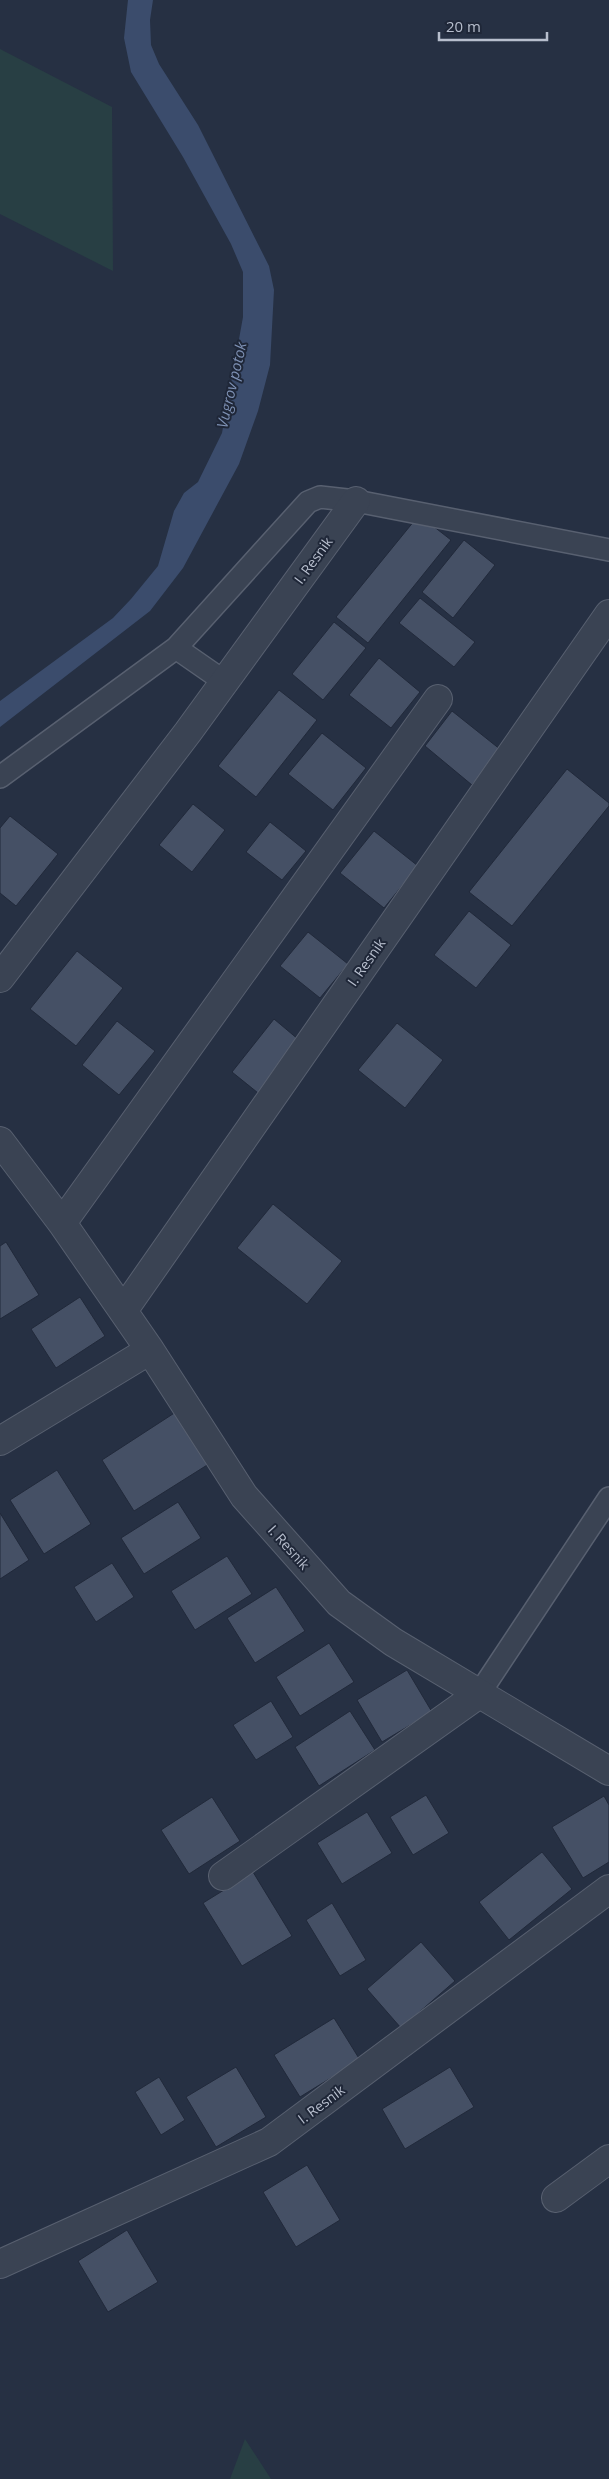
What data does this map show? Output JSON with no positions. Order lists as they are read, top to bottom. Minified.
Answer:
{"streets":{"street":["I. Resnik"]},"water":["Vugrov potok"],"scale_bar":"20 m"}
